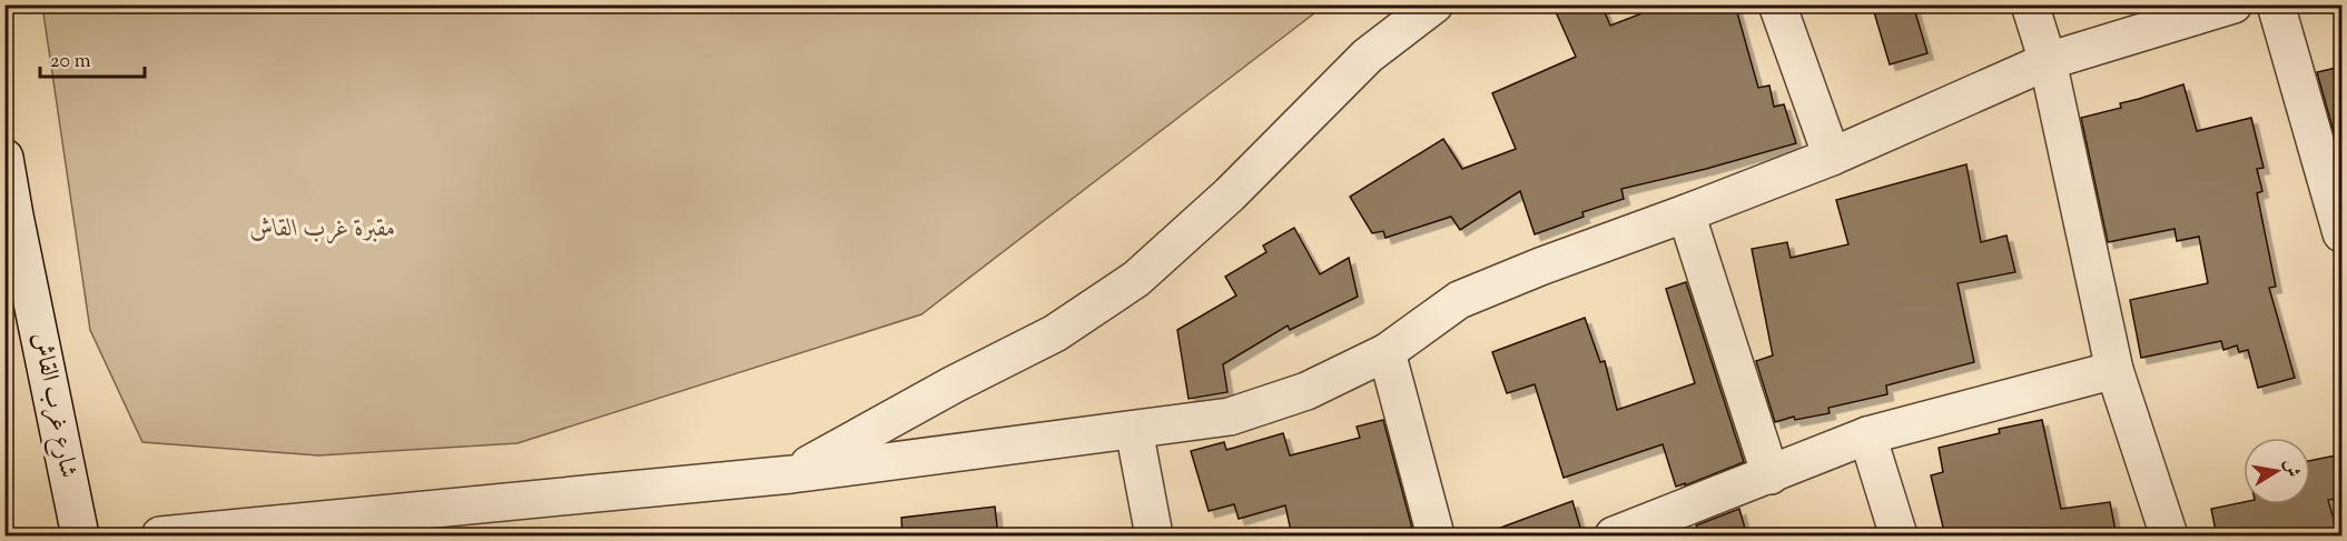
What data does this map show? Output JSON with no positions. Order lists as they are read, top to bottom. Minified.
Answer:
{"streets":{"street":["شارع غرب القاش"]},"parks":["مقبرة غرب القاش"],"scale_bar":"20 m","north":"right"}
